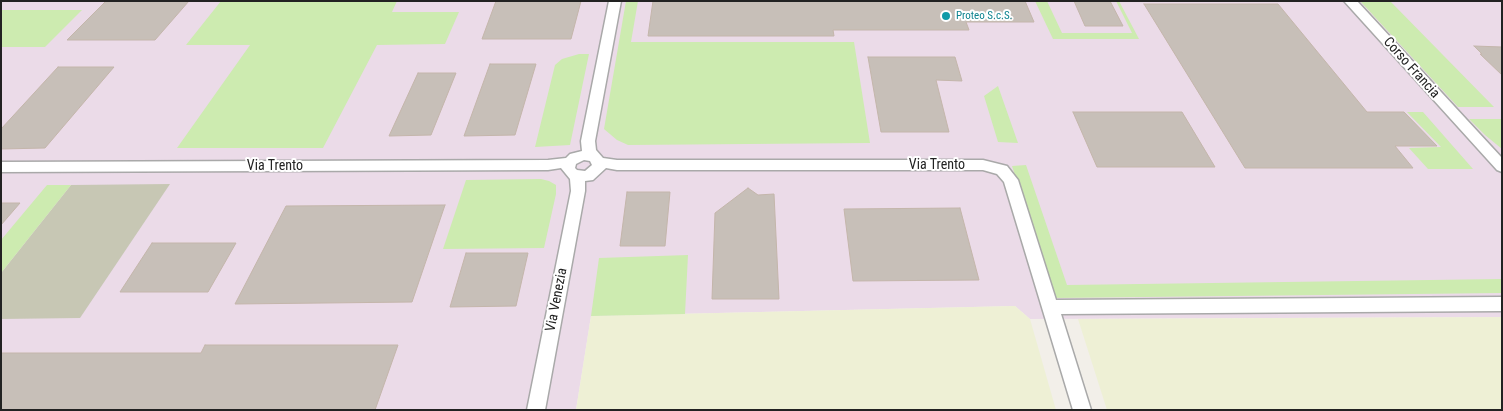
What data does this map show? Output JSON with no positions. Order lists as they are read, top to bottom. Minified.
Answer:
{"streets":{"street":["Corso Francia","Via Trento","Via Venezia"]},"crossings":[["Via Trento","Via Venezia"]],"places":["Proteo S.c.S."]}
